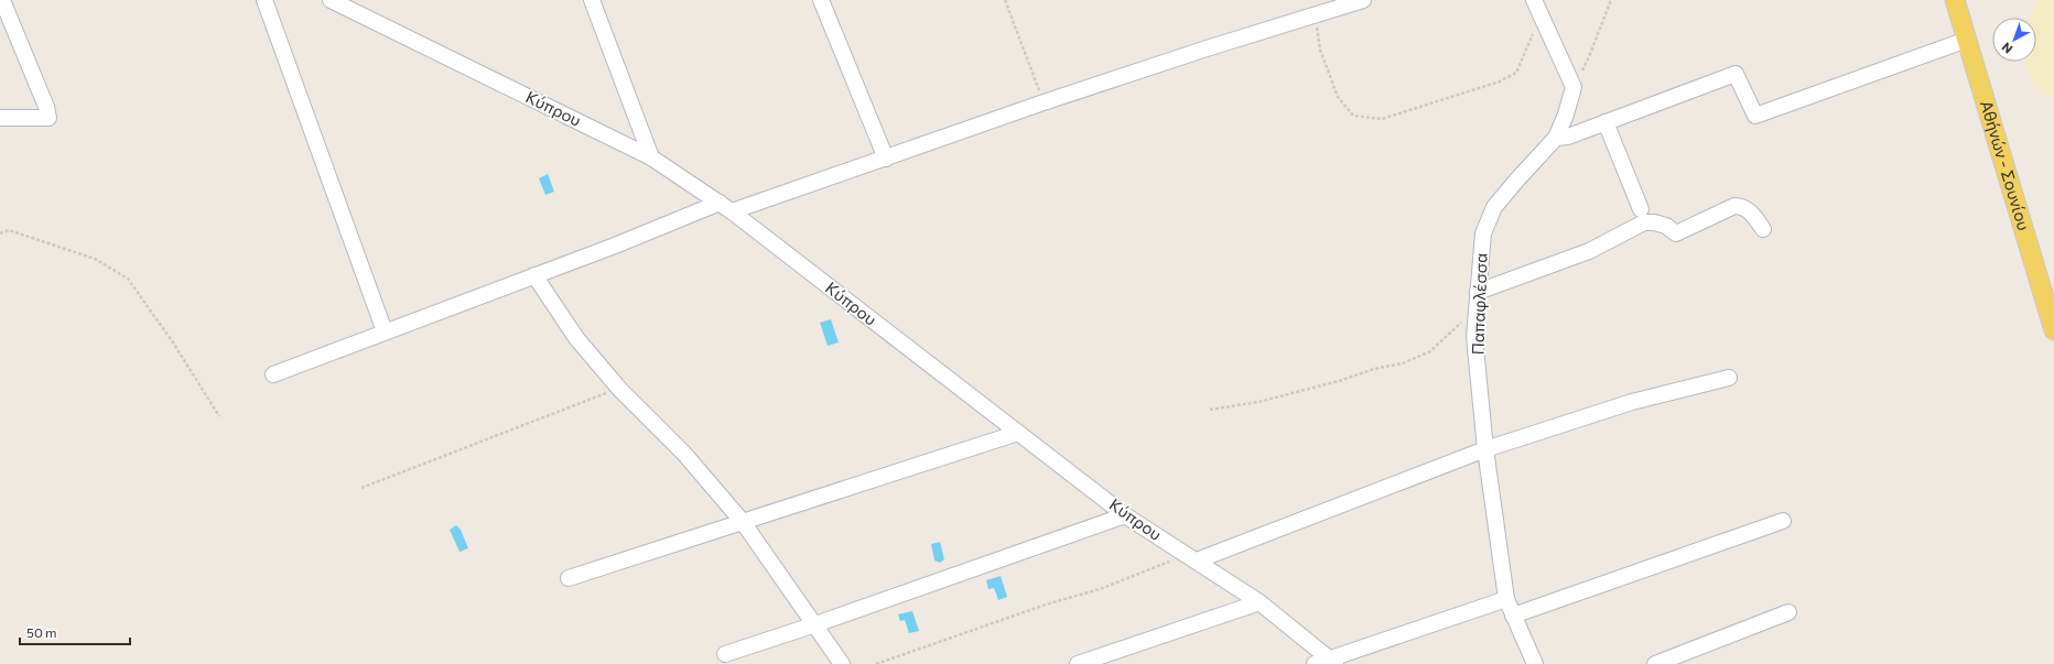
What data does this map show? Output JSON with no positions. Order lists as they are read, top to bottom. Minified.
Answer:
{"streets":{"main road":["Αθήνών - Σουνίου"],"street":["Κύπρου","Παπαφλέσσα"]},"scale_bar":"50 m","north":"bottom left"}
